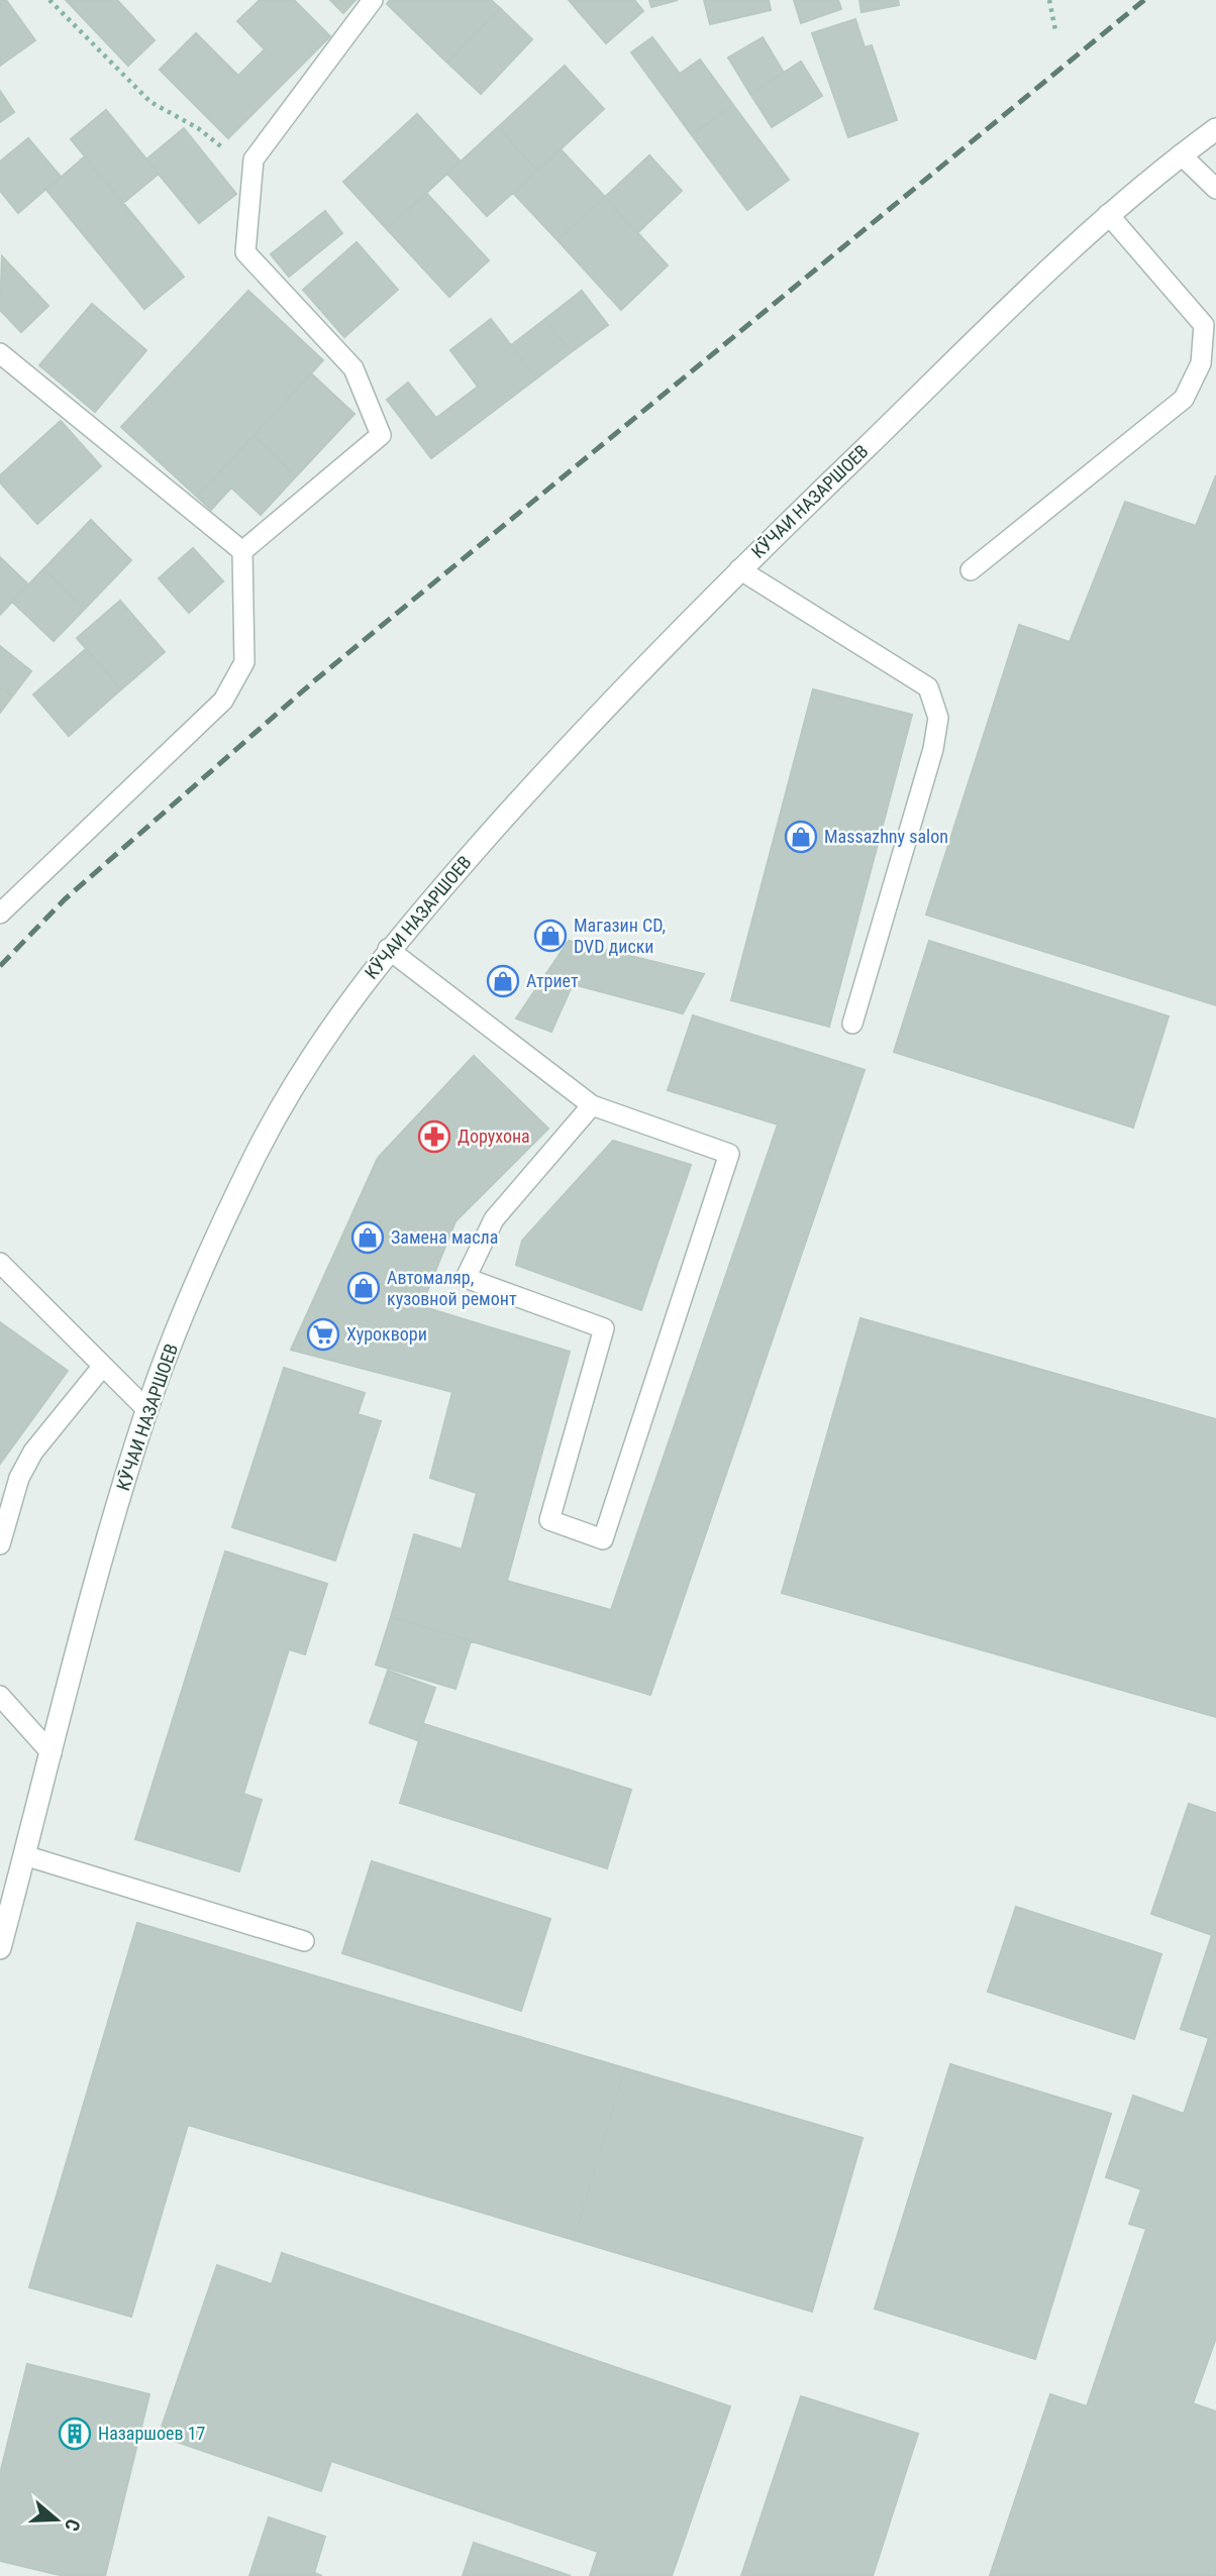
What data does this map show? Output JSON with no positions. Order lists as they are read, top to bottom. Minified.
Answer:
{"streets":{"street":["КӮЧАИ НАЗАРШОЕВ"]},"places":{"shop":["Massazhny salon","Магазин CD, DVD диски","Атриет","Замена масла","Автомаляр, кузовной ремонт"],"pharmacy":["Дорухона"],"supermarket":["Хуроквори"],"building":["Назаршоев 17"]},"north":"right"}
